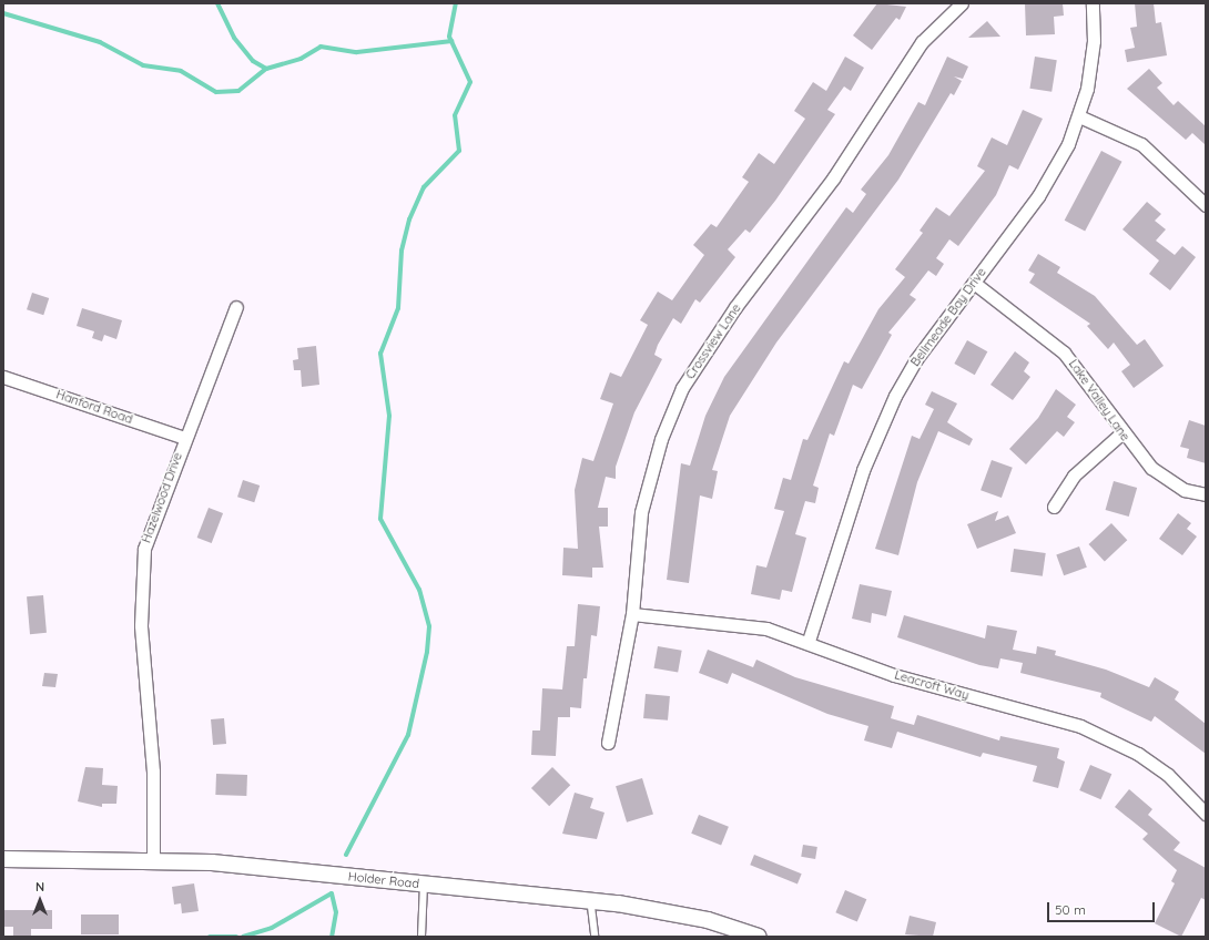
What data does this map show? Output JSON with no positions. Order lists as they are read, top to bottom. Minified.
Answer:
{"streets":{"street":["Bellmeade Bay Drive","Crossview Lane","Lake Valley Lane","Hanford Road","Hazelwood Drive","Leacroft Way","Holder Road"]},"crossings":[["Bellmeade Bay Drive","Lake Valley Lane"],["Bellmeade Bay Drive","Leacroft Way"],["Crossview Lane","Leacroft Way"],["Hanford Road","Hazelwood Drive"],["Hazelwood Drive","Holder Road"]],"scale_bar":"50 m","north":"top"}
